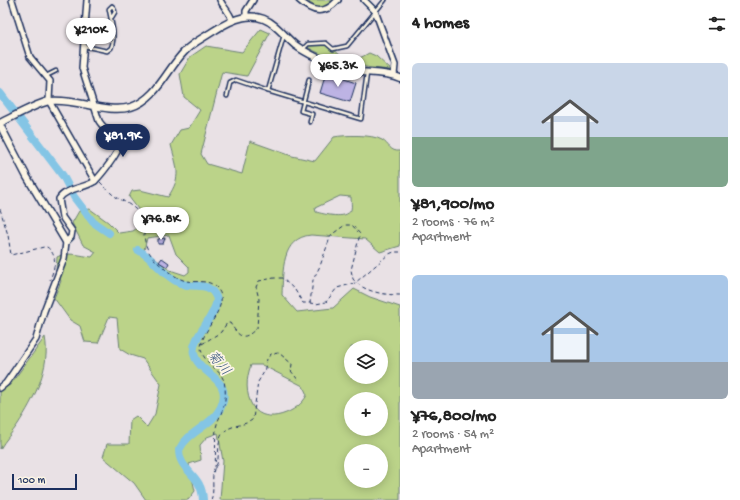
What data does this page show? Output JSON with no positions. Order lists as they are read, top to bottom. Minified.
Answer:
{"water":["菊川"],"scale_bar":"100 m","page":{"heading":"4 homes","price":["¥210K","¥65.3K","¥81.9K","¥76.8K"],"list":[{"name":"¥81,900/mo","note":"2 rooms · 76 m² · Apartment"},{"name":"¥76,800/mo","note":"2 rooms · 54 m² · Apartment"}],"map_buttons":["+","−"],"scale":"100 m"}}
